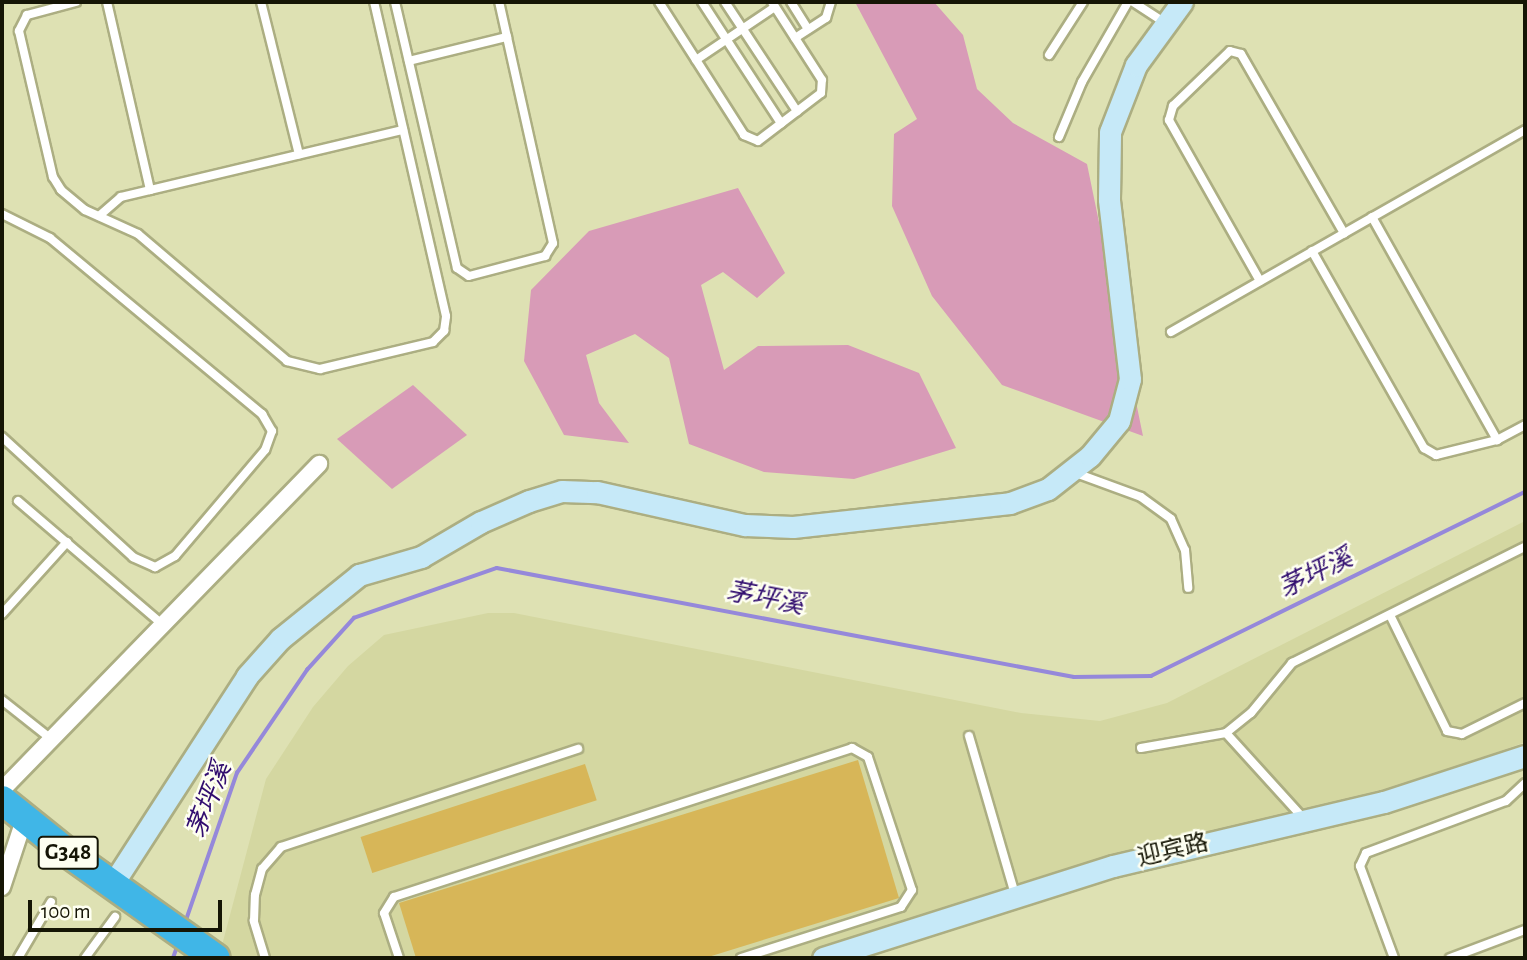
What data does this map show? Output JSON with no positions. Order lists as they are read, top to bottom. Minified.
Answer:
{"streets":{"highway":["G348"],"street":["迎宾路"]},"water":["茅坪溪"],"scale_bar":"100 m"}
